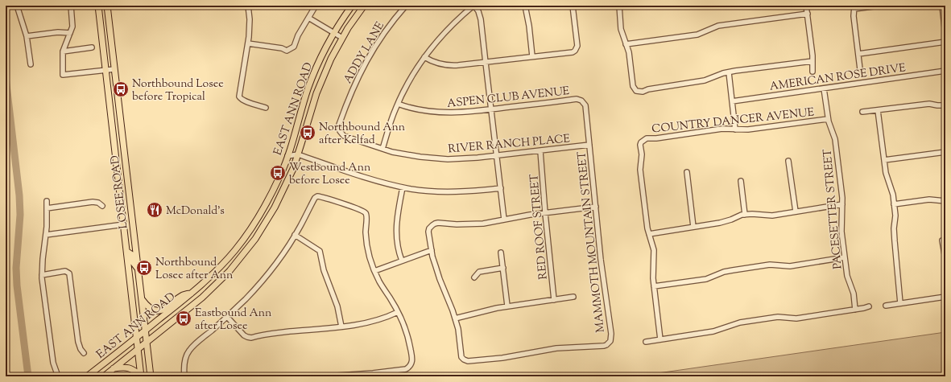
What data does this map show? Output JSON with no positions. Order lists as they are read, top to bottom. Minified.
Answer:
{"streets":{"main road":["EAST ANN ROAD","LOSEE ROAD"],"street":["ADDY LANE","AMERICAN ROSE DRIVE","ASPEN CLUB AVENUE","COUNTRY DANCER AVENUE","RIVER RANCH PLACE","PACESETTER STREET","RED ROOF STREET","MAMMOTH MOUNTAIN STREET"]},"crossings":[["ADDY LANE","RIVER RANCH PLACE"],["AMERICAN ROSE DRIVE","PACESETTER STREET"],["ASPEN CLUB AVENUE","MAMMOTH MOUNTAIN STREET"],["EAST ANN ROAD","LOSEE ROAD"],["COUNTRY DANCER AVENUE","PACESETTER STREET"],["RIVER RANCH PLACE","RED ROOF STREET"],["RIVER RANCH PLACE","MAMMOTH MOUNTAIN STREET"]],"places":{"bus stop":["Northbound Losee before Tropical","Northbound Ann after Kelfad","Westbound Ann before Losee","Northbound Losee after Ann","Eastbound Ann after Losee"],"restaurant":["McDonald's"]}}
